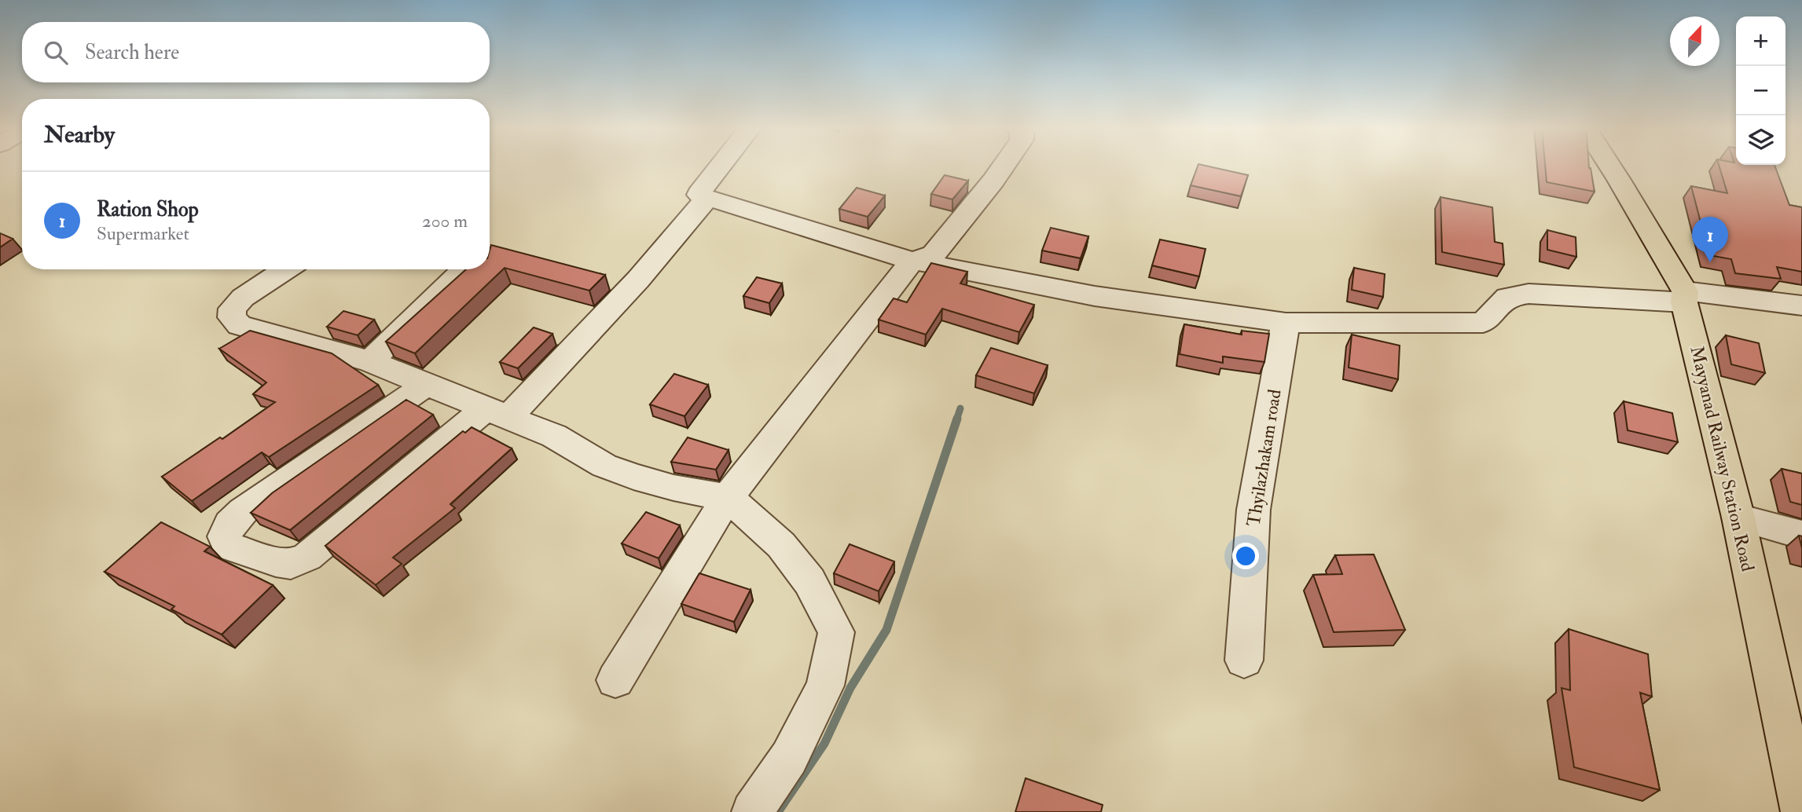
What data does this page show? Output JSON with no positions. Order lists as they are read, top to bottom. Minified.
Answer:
{"streets":{"main road":["Mayyanad Railway Station Road"],"street":["Thyilazhakam road"]},"north":"top","page":{"map_buttons":["+","−"],"search":"Search here","heading":"Nearby","list":[{"mark":"1","name":"Ration Shop","note":"Supermarket","value":"200 m"}],"pins":"1"}}
